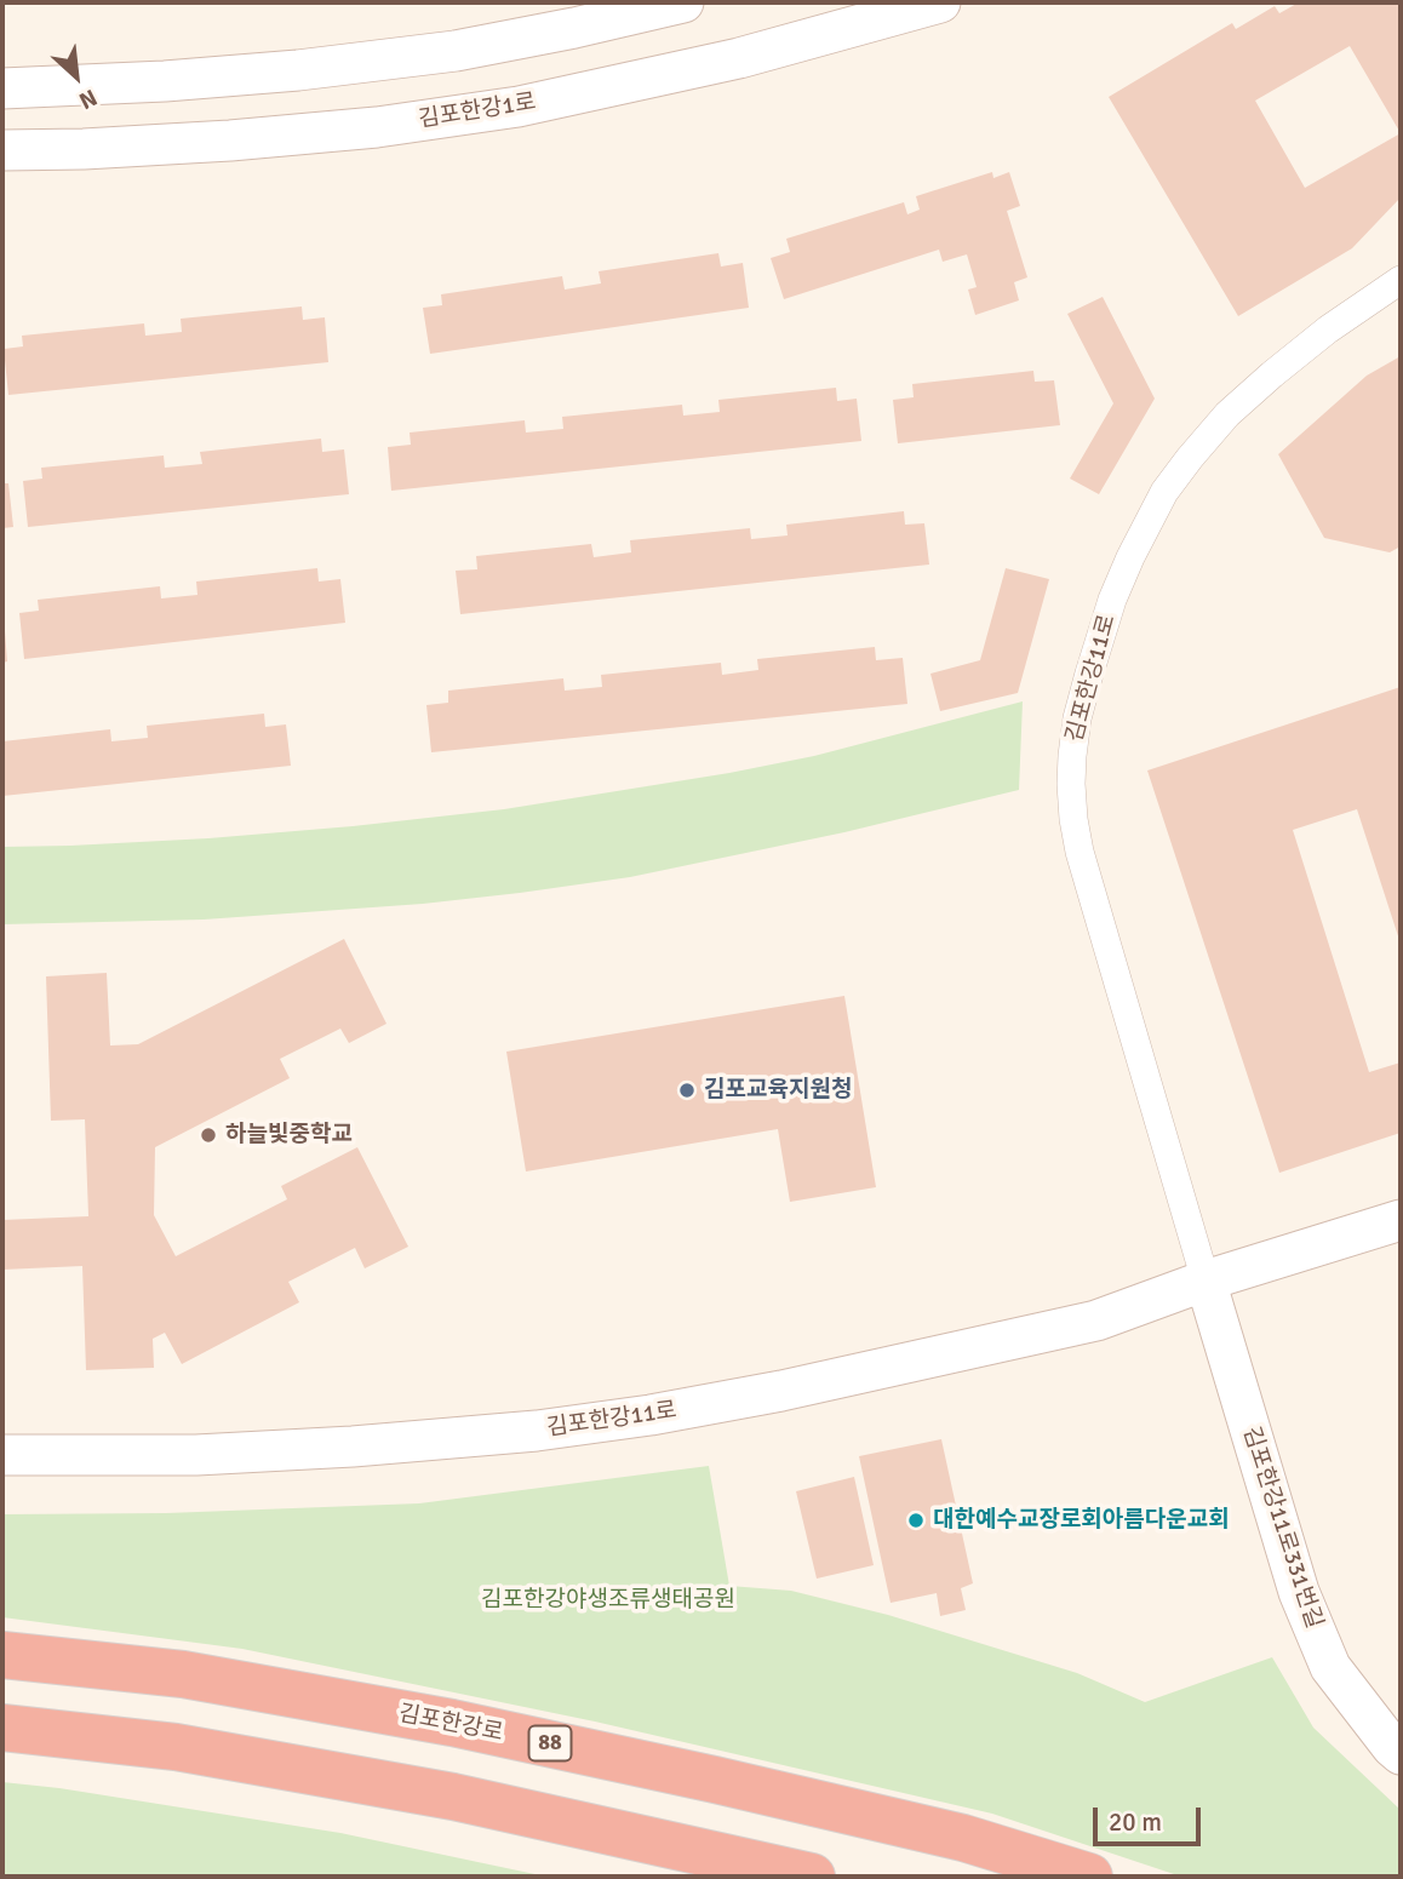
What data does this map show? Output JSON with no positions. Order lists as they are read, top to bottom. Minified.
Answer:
{"streets":{"highway":["김포한강로","88"],"main road":["김포한강1로","김포한강11로","김포한강11로331번길"]},"crossings":[["김포한강11로","김포한강11로331번길"]],"parks":["김포한강야생조류생태공원"],"places":["김포교육지원청","하늘빛중학교","대한예수교장로회아름다운교회"],"scale_bar":"20 m","north":"bottom right"}
